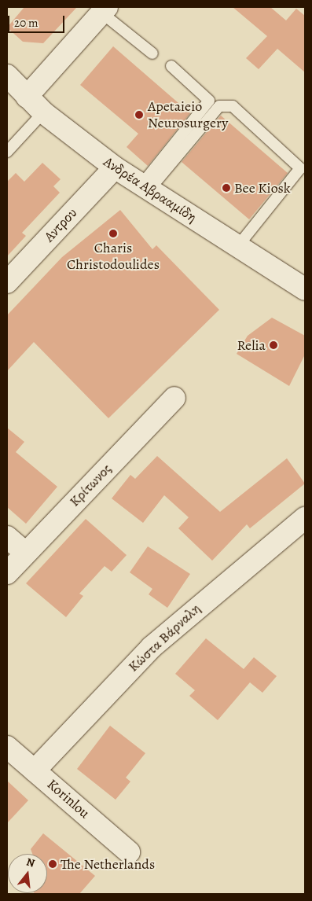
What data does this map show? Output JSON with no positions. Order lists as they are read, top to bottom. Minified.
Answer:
{"streets":{"street":["Ανδρέα Αβρααμίδη","Αντρου","Κρίτωνος","Κώστα Βάρναλη","Korinlou"]},"crossings":[["Ανδρέα Αβρααμίδη","Αντρου"],["Κώστα Βάρναλη","Korinlou"]],"places":["Apetaieio Neurosurgery","Bee Kiosk","Charis Christodoulides","Relia","The Netherlands"],"scale_bar":"20 m","north":"top"}
